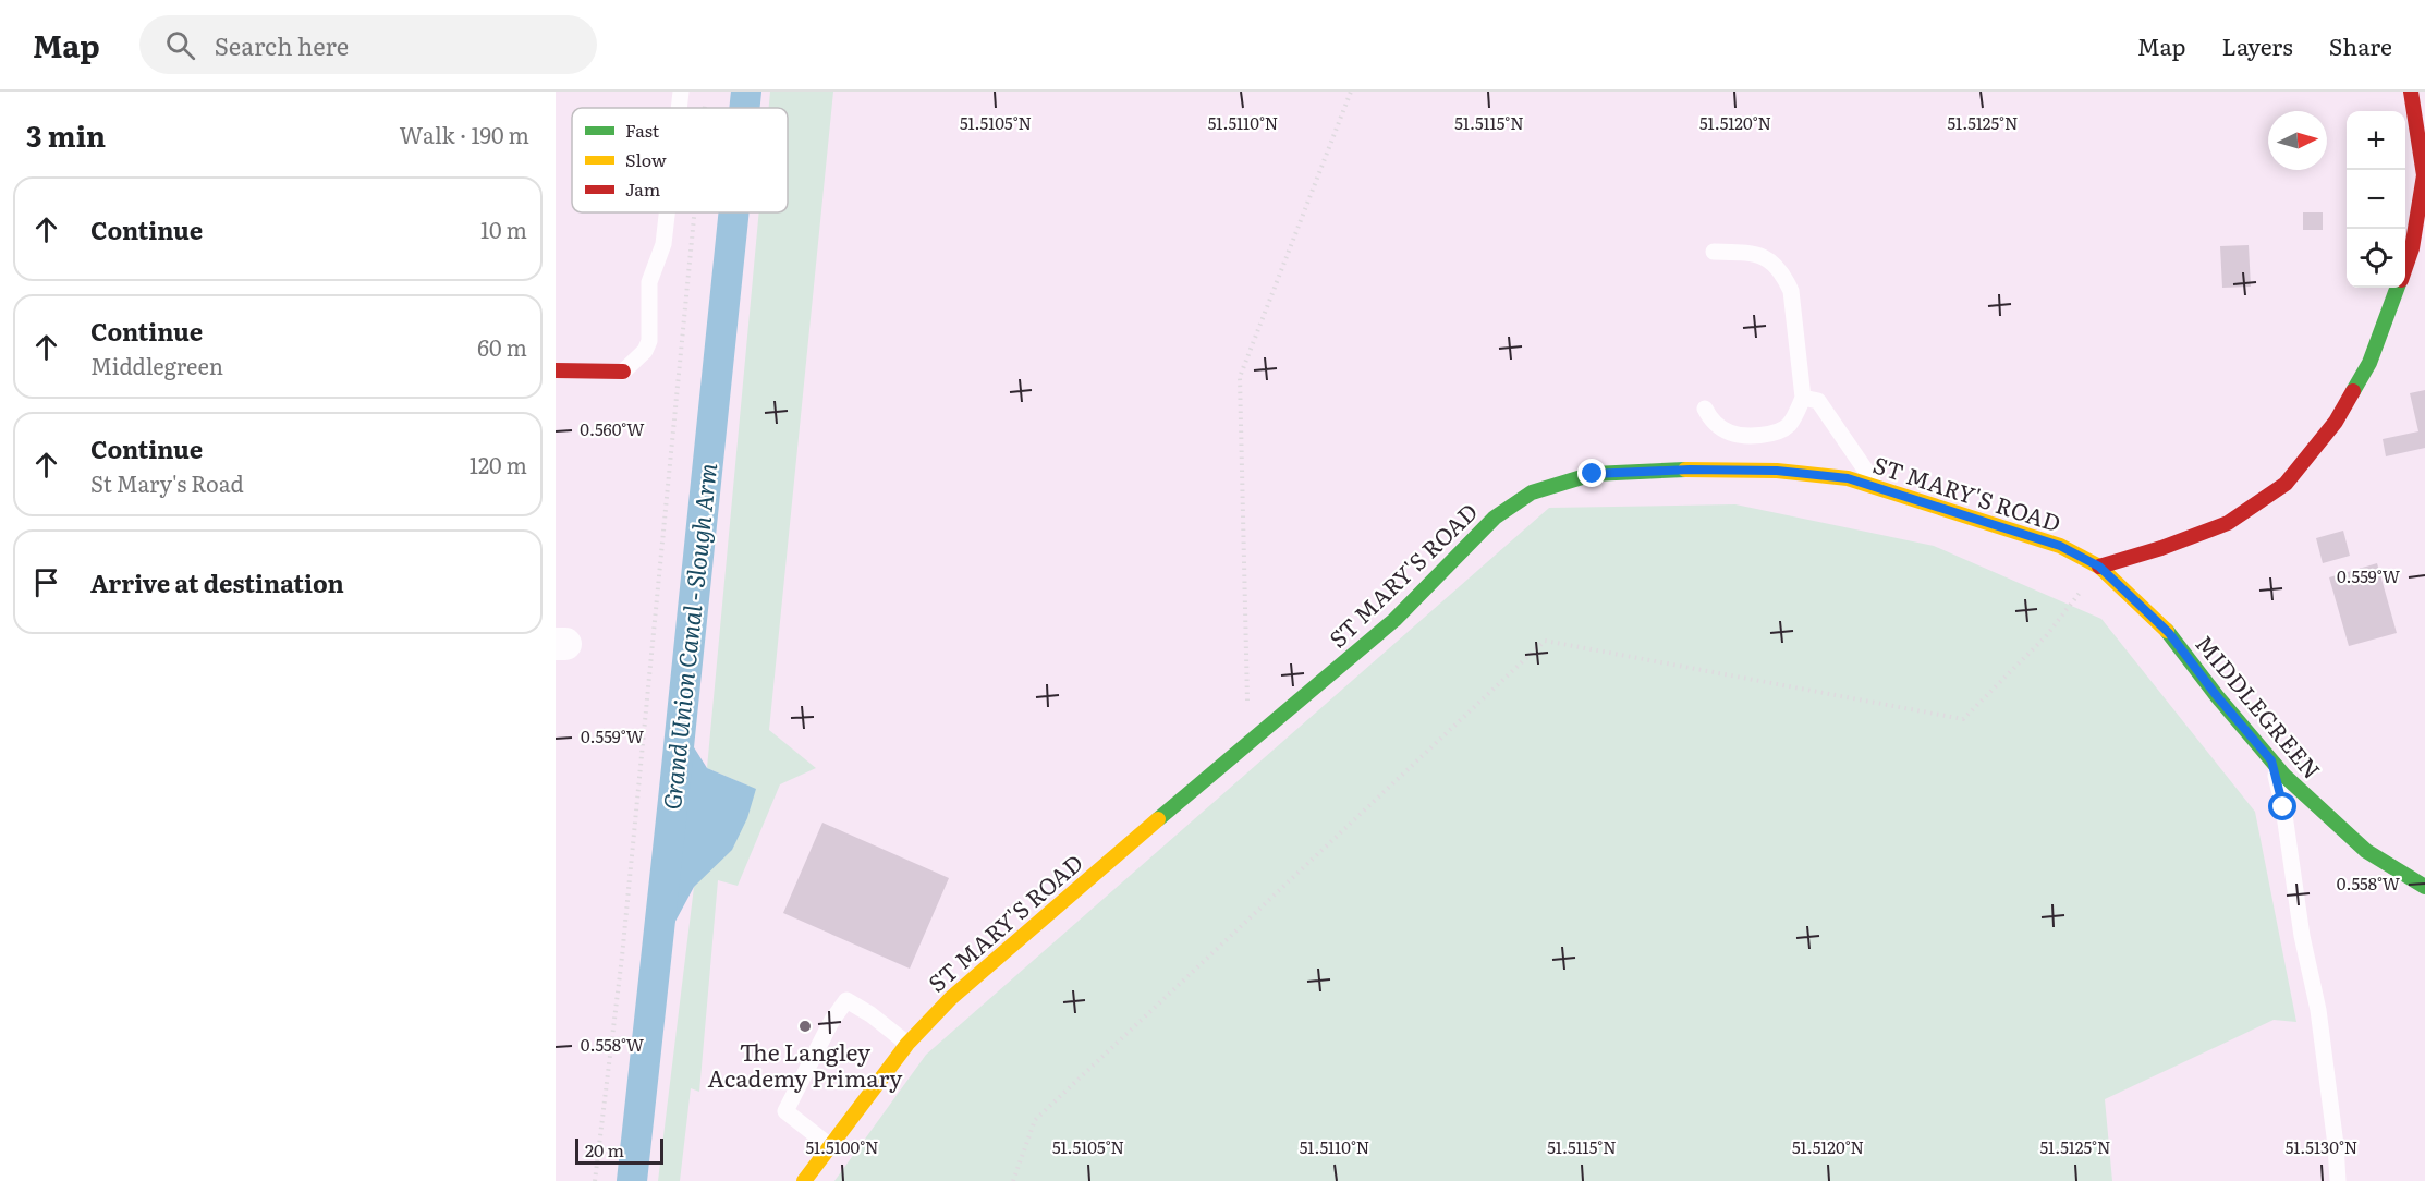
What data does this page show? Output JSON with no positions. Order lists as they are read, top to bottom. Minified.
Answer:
{"streets":{"street":["ST MARY'S ROAD","MIDDLEGREEN"]},"crossings":[["ST MARY'S ROAD","MIDDLEGREEN"]],"water":["Grand Union Canal - Slough Arm"],"places":["The Langley Academy Primary"],"legend":["Fast","Slow","Jam"],"scale_bar":"20 m","north":"right","page":{"header":"Map","search":"Search here","nav":["Map","Layers","Share"],"heading":["3 min","Walk · 190 m"],"map_buttons":["+","−"],"list":[["Continue","10 m"],["Continue","Middlegreen","60 m"],["Continue","St Mary's Road","120 m"],"Arrive at destination"],"scale":"20 m"},"coordinates":["51.5105°N","51.5110°N","51.5115°N","51.5120°N","51.5125°N","0.560°W","0.559°W","0.558°W","51.5100°N","51.5130°N"]}
